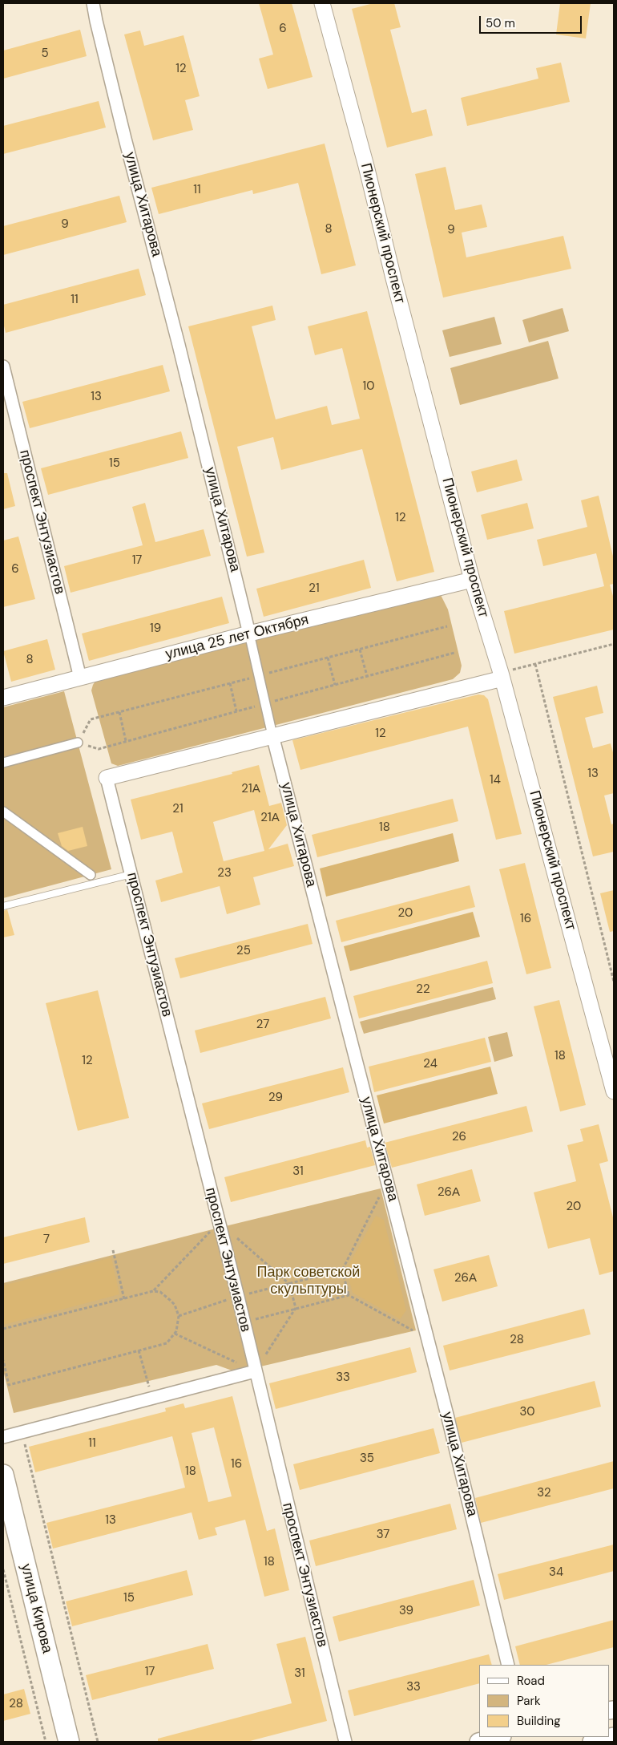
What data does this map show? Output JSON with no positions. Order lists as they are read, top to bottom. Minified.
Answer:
{"streets":{"main road":["улица Кирова"],"street":["улица Хитарова","Пионерский проспект","проспект Энтузиастов","улица 25 лет Октября"]},"crossings":[["улица Хитарова","улица 25 лет Октября"],["Пионерский проспект","улица 25 лет Октября"],["проспект Энтузиастов","улица 25 лет Октября"]],"parks":["Парк советской скульптуры"],"house_numbers":["6","5","12","11","9","8","9","11","10","13","15","12","17","6","21","19","8","12","13","14","21А","21","21А","18","23","20","16","25","22","27","18","12","24","29","26","31","26А","20","7","26А","28","33","30","11","35","16","18","32","13","37","18","34","15","39","17","31","33","28"],"legend":["Road","Park","Building"],"scale_bar":"50 m"}
